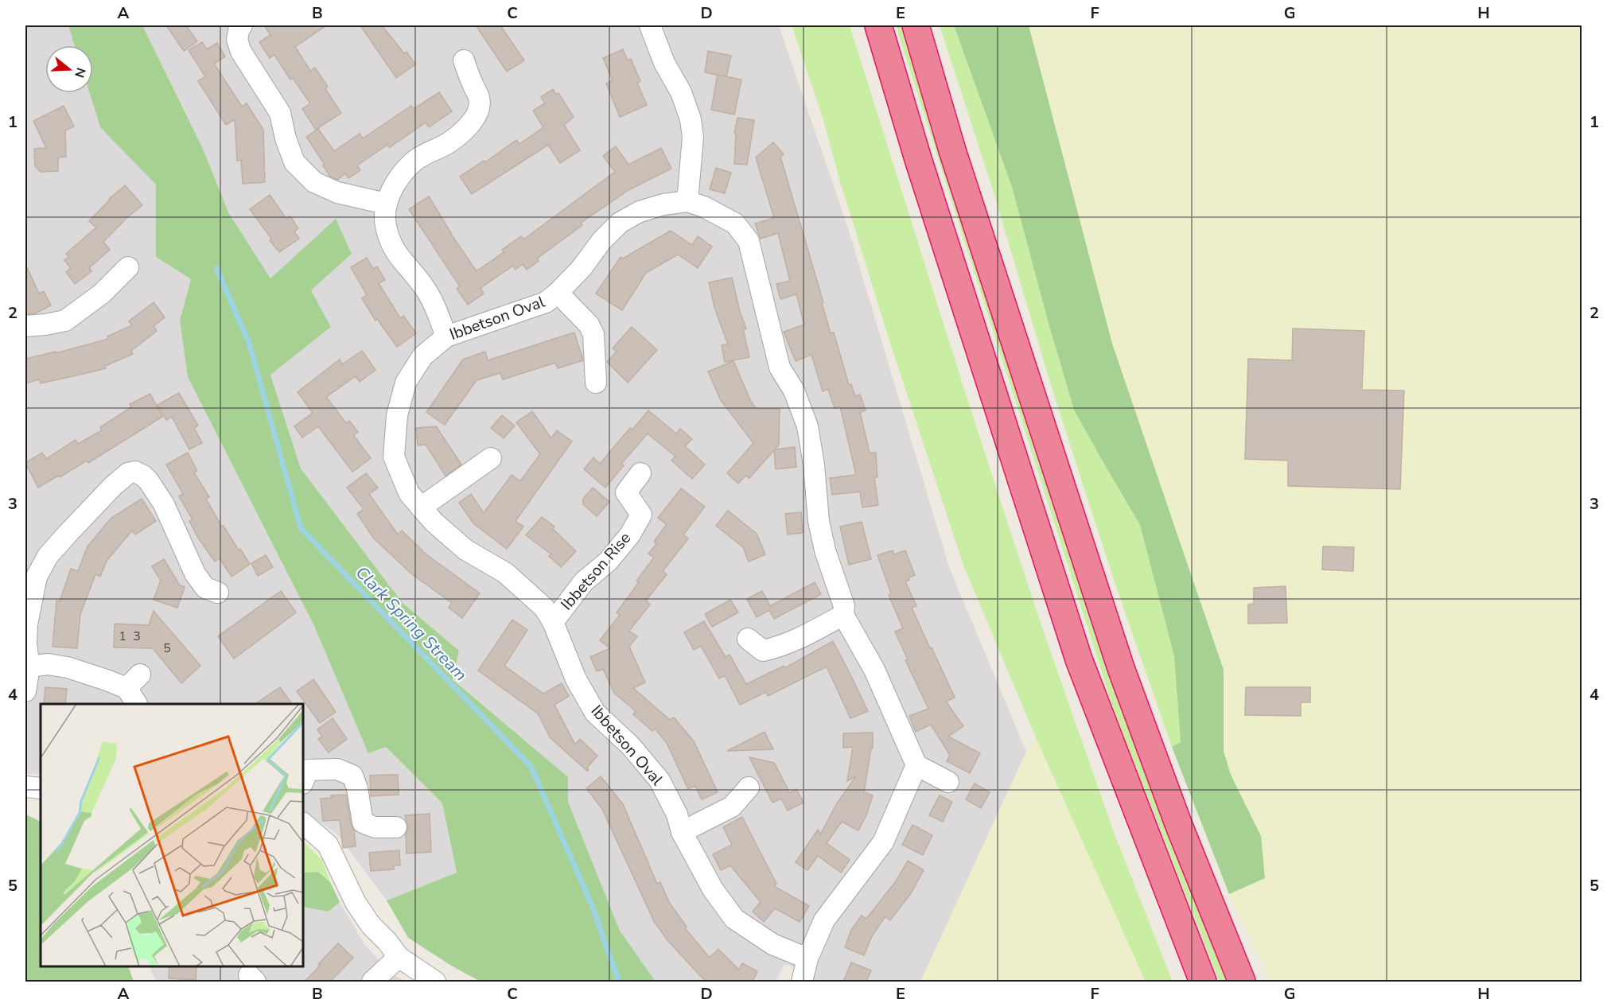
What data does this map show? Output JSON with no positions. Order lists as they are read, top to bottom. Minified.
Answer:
{"streets":{"street":["Ibbetson Oval","Ibbetson Rise"]},"crossings":[["Ibbetson Oval","Ibbetson Rise"]],"water":["Clark Spring Stream"],"house_numbers":["1","3","5"],"north":"right","grid":{"columns":["A","B","C","D","E","F","G","H"],"rows":["1","2","3","4","5"]}}
